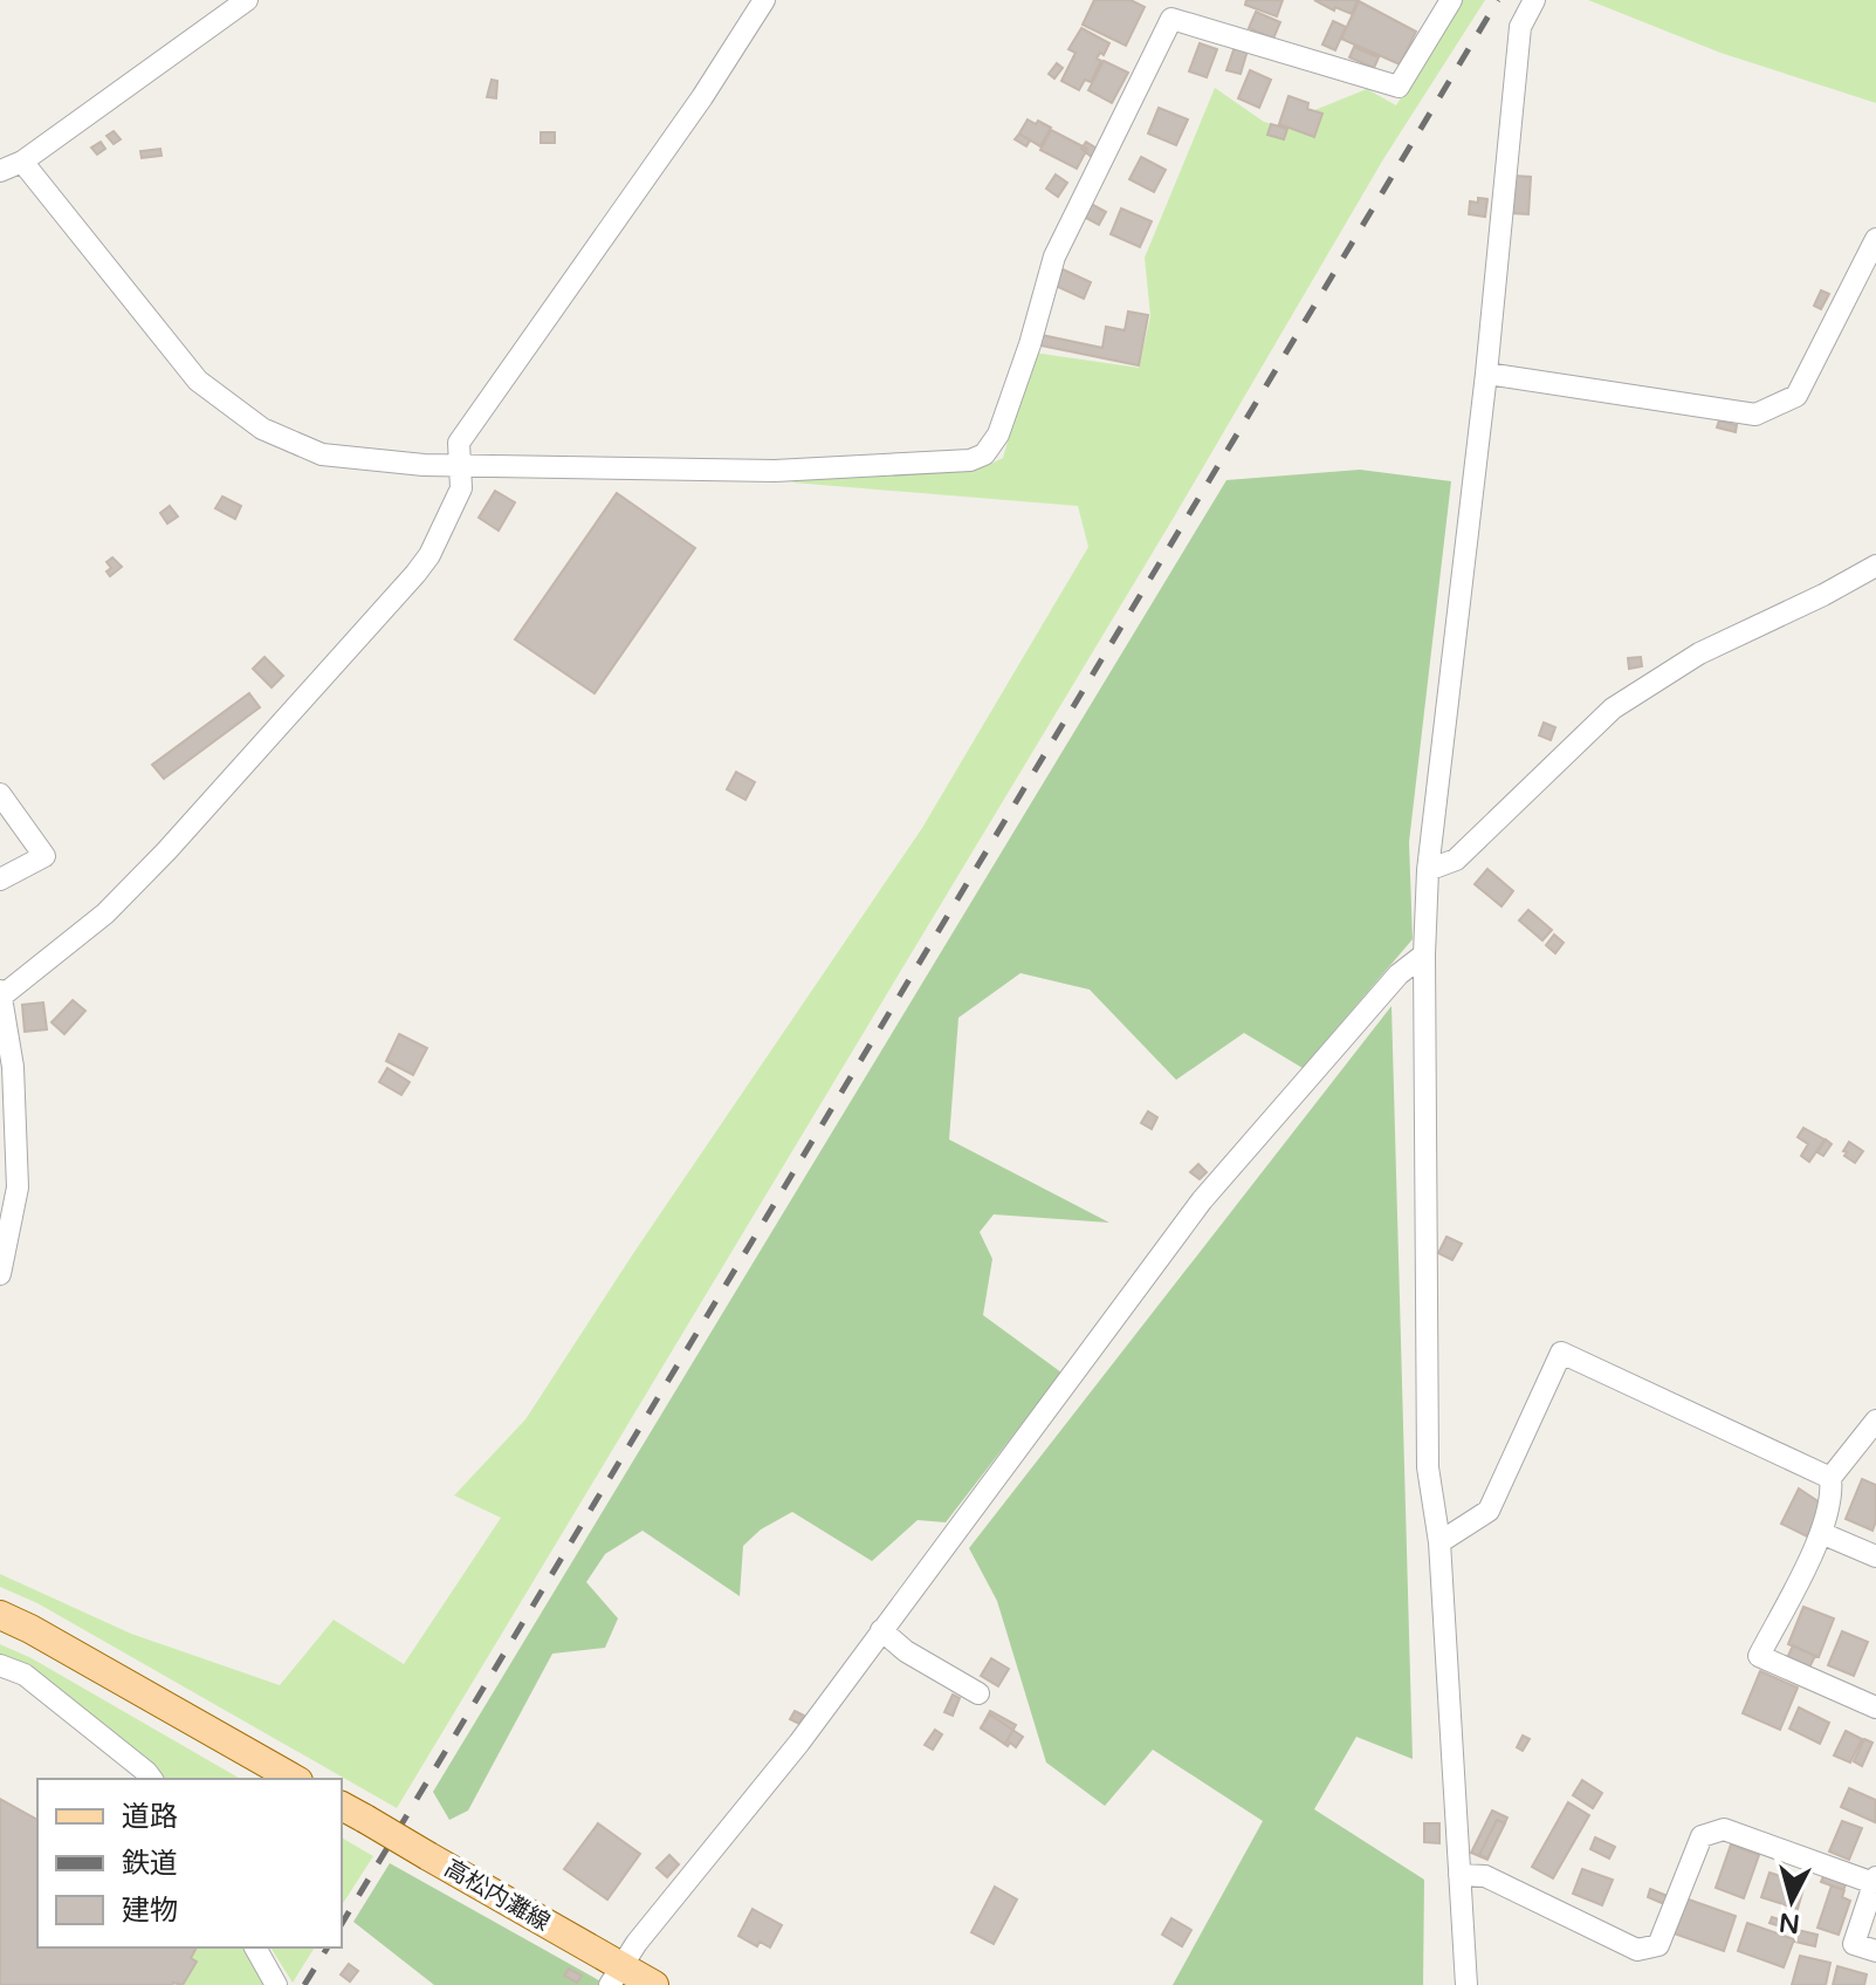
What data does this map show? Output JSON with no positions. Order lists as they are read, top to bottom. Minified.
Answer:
{"streets":{"main road":["高松内灘線"]},"legend":["道路","鉄道","建物"],"north":"bottom"}
